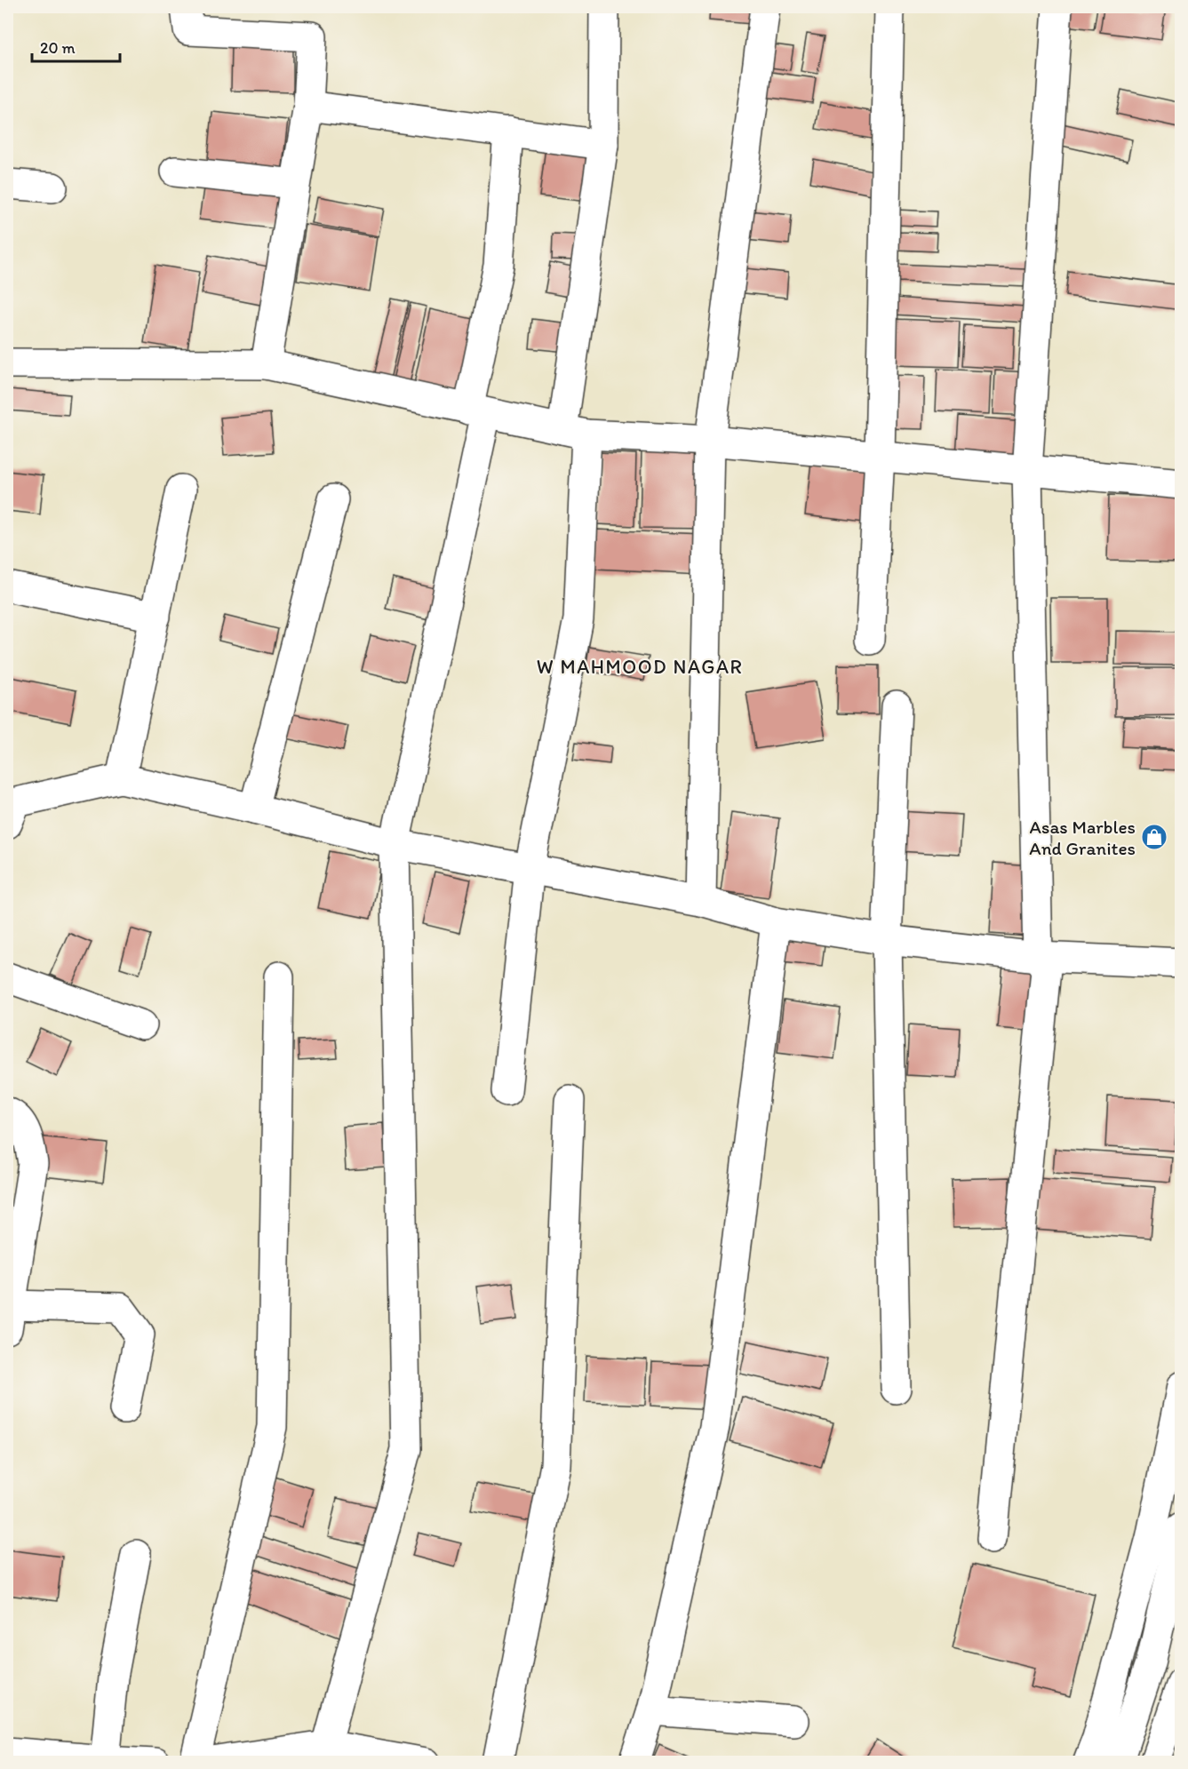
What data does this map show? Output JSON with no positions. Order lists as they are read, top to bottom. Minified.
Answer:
{"districts":["W MAHMOOD NAGAR"],"places":{"shop":["Asas Marbles And Granites"]},"scale_bar":"20 m"}
